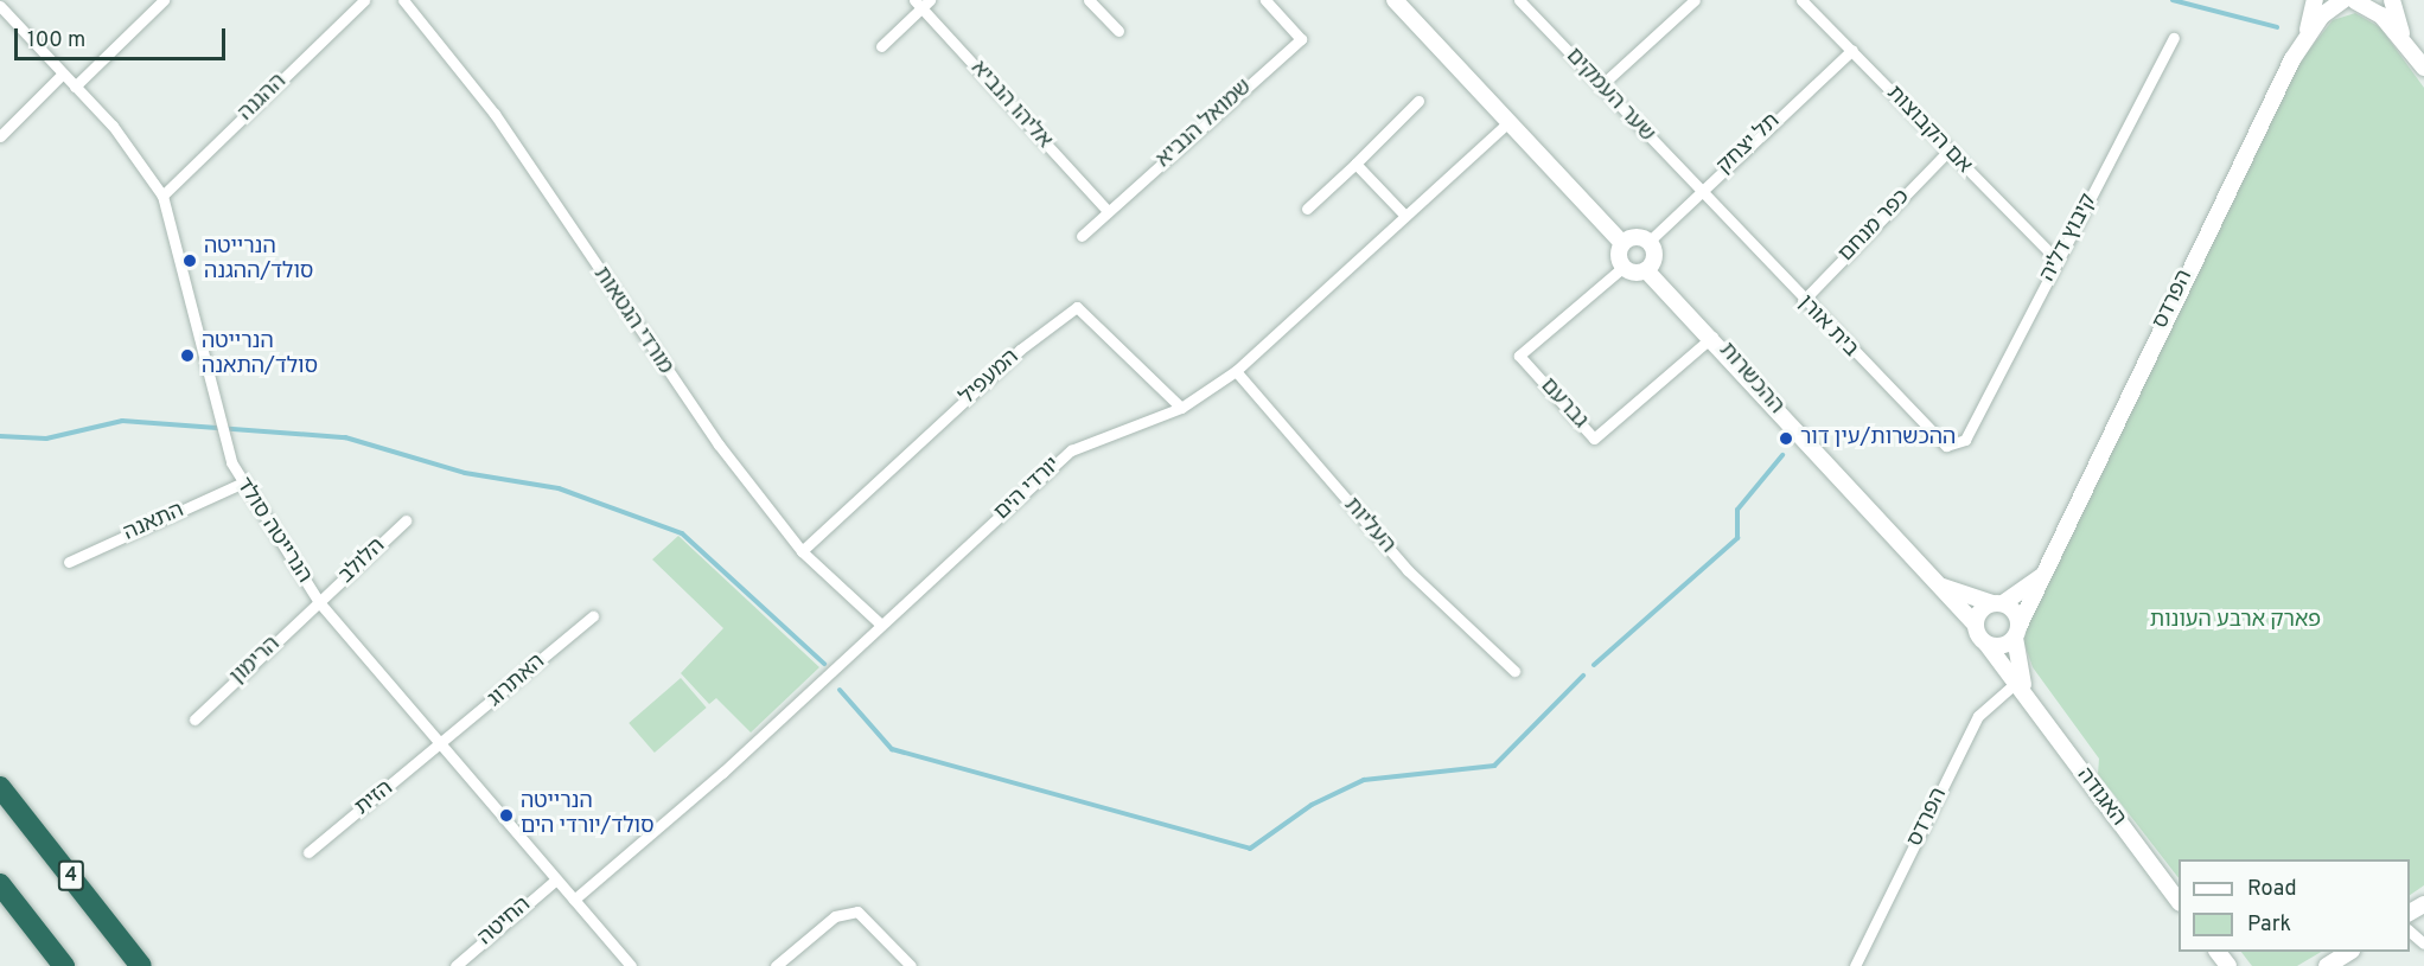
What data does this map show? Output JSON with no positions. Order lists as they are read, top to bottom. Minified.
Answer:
{"streets":{"highway":["4"],"street":["שער העמקים","ההגנה","אליהו הנביא","שמואל הנביא","אם הקבוצות","תל יצחק","כפר מנחם","קיבוץ דליה","הפרדס","מורדי הגטאות","בית אורן","המעפיל","ההכשרות","גברעם","יורדי הים","התאנה","העליות","הנרייטה סולד","הלולב","הרימון","האתרוג","האגודה","הזית","החיטה"]},"crossings":[["שער העמקים","תל יצחק"],["שער העמקים","בית אורן"],["ההגנה","הנרייטה סולד"],["אליהו הנביא","שמואל הנביא"],["אם הקבוצות","תל יצחק"],["אם הקבוצות","כפר מנחם"],["אם הקבוצות","קיבוץ דליה"],["תל יצחק","בית אורן"],["תל יצחק","ההכשרות"],["תל יצחק","גברעם"],["כפר מנחם","בית אורן"],["קיבוץ דליה","בית אורן"],["הפרדס","ההכשרות"],["הפרדס","האגודה"],["מורדי הגטאות","המעפיל"],["מורדי הגטאות","יורדי הים"],["המעפיל","יורדי הים"],["ההכשרות","גברעם"],["ההכשרות","האגודה"],["יורדי הים","העליות"],["יורדי הים","הנרייטה סולד"],["התאנה","הנרייטה סולד"],["הנרייטה סולד","הלולב"],["הנרייטה סולד","הרימון"],["הנרייטה סולד","האתרוג"],["הנרייטה סולד","הזית"],["הנרייטה סולד","החיטה"],["הלולב","הרימון"],["האתרוג","הזית"]],"parks":["פארק ארבע העונות"],"places":["הנרייטה סולד/ההגנה","הנרייטה סולד/התאנה","ההכשרות/עין דור","הנרייטה סולד/יורדי הים"],"legend":["Road","Park"],"scale_bar":"100 m"}
